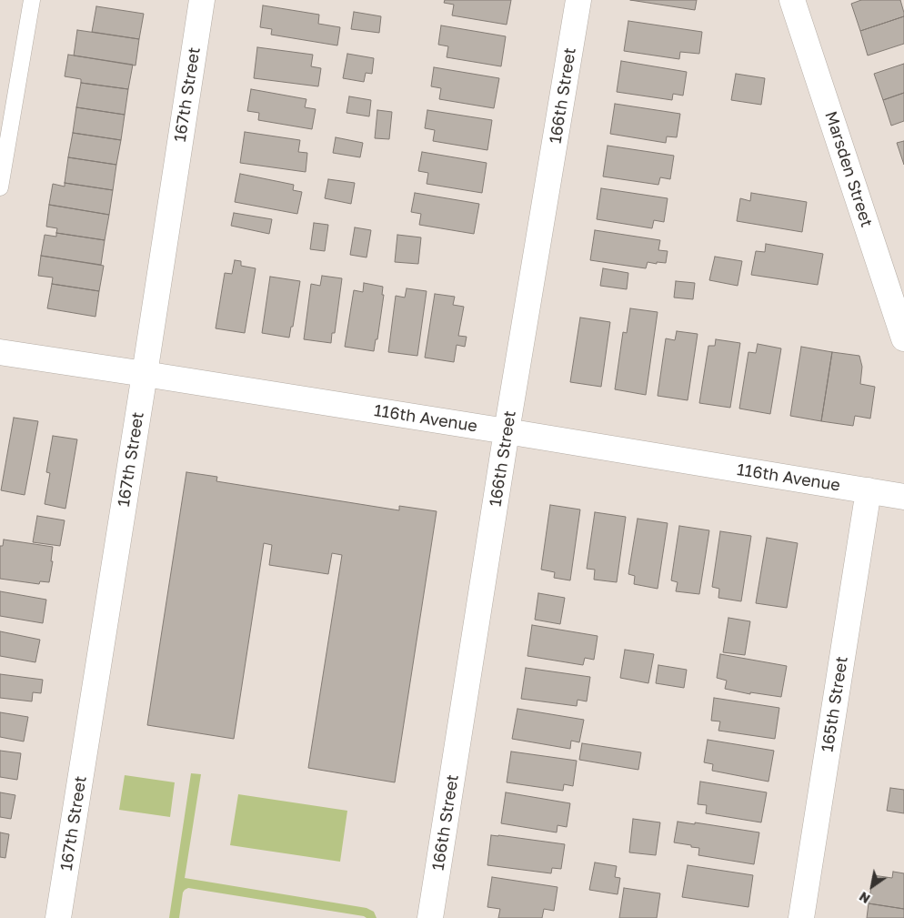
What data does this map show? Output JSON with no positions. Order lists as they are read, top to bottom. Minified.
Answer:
{"streets":{"street":["167th Street","166th Street","Marsden Street","116th Avenue","165th Street"]},"crossings":[["167th Street","116th Avenue"],["166th Street","116th Avenue"],["116th Avenue","165th Street"]],"north":"bottom left"}
